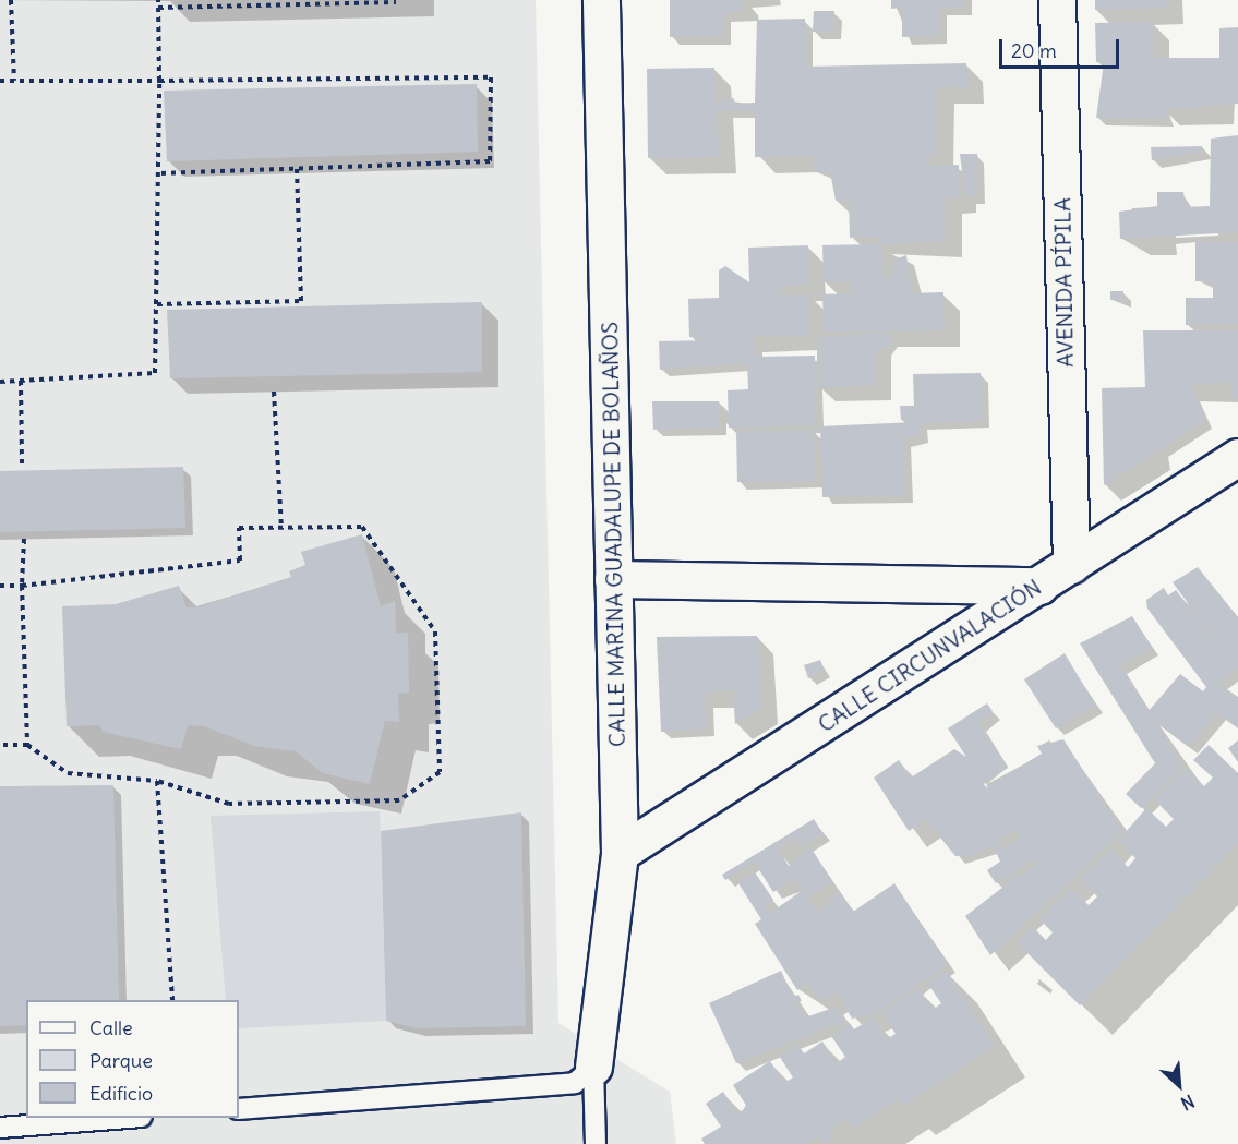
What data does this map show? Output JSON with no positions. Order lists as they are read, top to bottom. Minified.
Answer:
{"streets":{"street":["AVENIDA PÍPILA","CALLE MARINA GUADALUPE DE BOLAÑOS","CALLE CIRCUNVALACIÓN"]},"crossings":[["AVENIDA PÍPILA","CALLE CIRCUNVALACIÓN"],["CALLE MARINA GUADALUPE DE BOLAÑOS","CALLE CIRCUNVALACIÓN"]],"legend":["Calle","Parque","Edificio"],"scale_bar":"20 m","north":"bottom right"}
